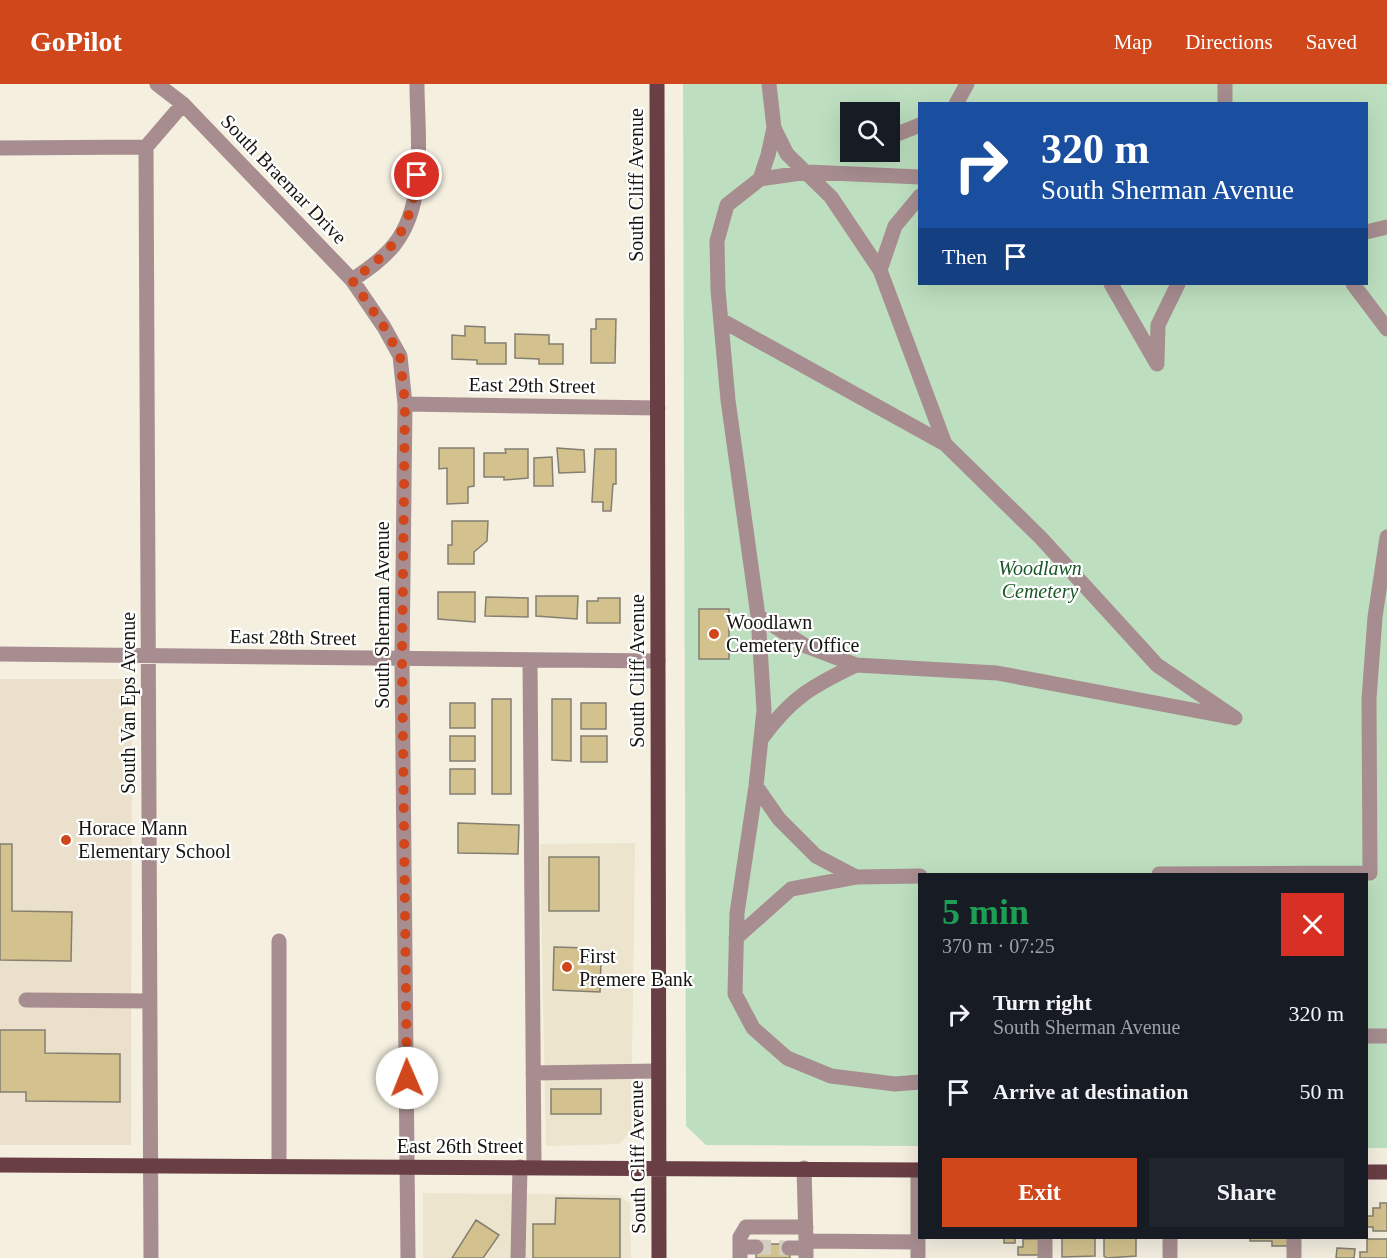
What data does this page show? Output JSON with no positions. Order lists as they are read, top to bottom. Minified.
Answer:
{"streets":{"main road":["South Cliff Avenue","East 26th Street"],"street":["South Braemar Drive","East 29th Street","South Sherman Avenue","East 28th Street","South Van Eps Avenue"]},"crossings":[["South Braemar Drive","South Sherman Avenue"],["South Cliff Avenue","East 29th Street"],["South Cliff Avenue","East 28th Street"],["South Cliff Avenue","East 26th Street"],["East 29th Street","South Sherman Avenue"],["South Sherman Avenue","East 28th Street"],["South Sherman Avenue","East 26th Street"],["East 28th Street","South Van Eps Avenue"],["South Van Eps Avenue","East 26th Street"]],"parks":["Woodlawn Cemetery"],"places":["Woodlawn Cemetery Office","Horace Mann Elementary School","First Premere Bank"],"page":{"header":"GoPilot","nav":["Map","Directions","Saved"],"turn":["320 m","South Sherman Avenue"],"then":"Then","heading":["5 min","370 m · 07:25"],"list":[{"name":"Turn right","note":"South Sherman Avenue","value":"320 m"},{"name":"Arrive at destination","value":"50 m"}],"buttons":["Exit","Share"]}}
